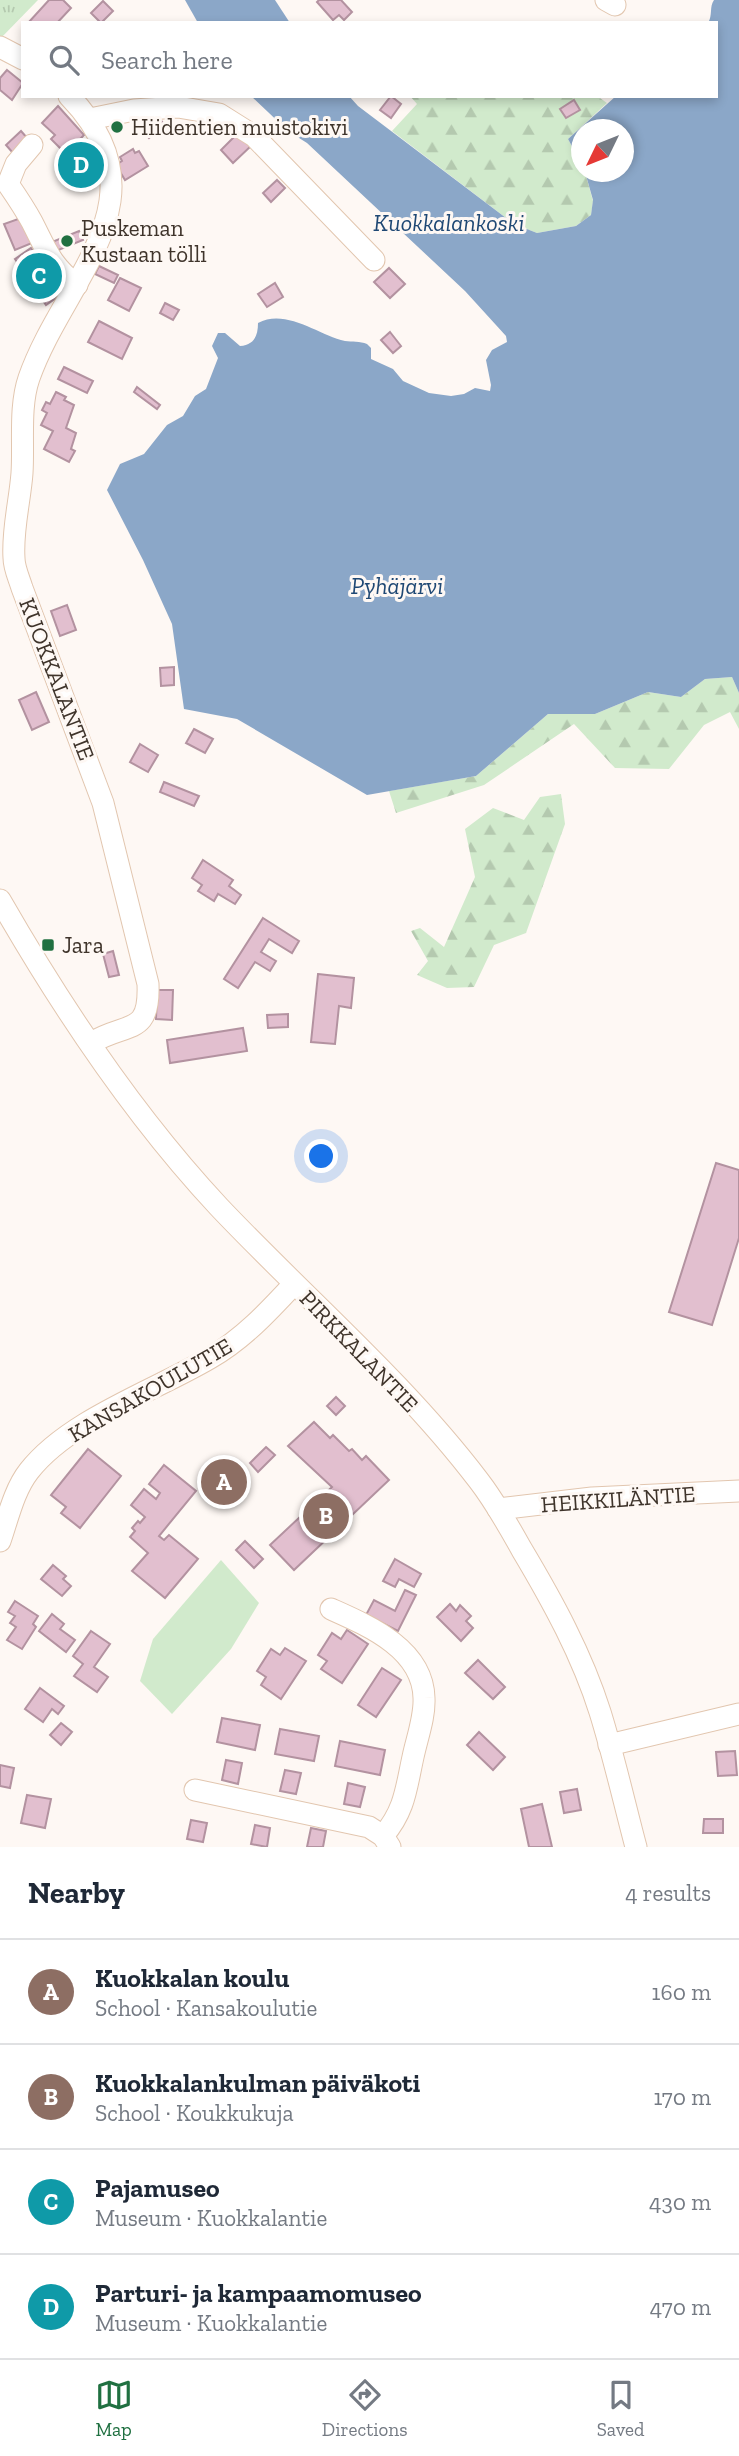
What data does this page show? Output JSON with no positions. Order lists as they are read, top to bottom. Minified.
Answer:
{"streets":{"street":["KUOKKALANTIE","PIRKKALANTIE","KANSAKOULUTIE","HEIKKILÄNTIE"]},"crossings":[["KUOKKALANTIE","PIRKKALANTIE"],["PIRKKALANTIE","KANSAKOULUTIE"],["PIRKKALANTIE","HEIKKILÄNTIE"]],"water":["Kuokkalankoski","Pyhäjärvi"],"places":{"other":["Hiidentien muistokivi","Puskeman Kustaan tölli"],"transit":["Jara"]},"north":"bottom left","page":{"search":"Search here","pins":["D","C","A","B"],"heading":["Nearby","4 results"],"list":[{"mark":"A","name":"Kuokkalan koulu","note":"School · Kansakoulutie","value":"160 m"},{"mark":"B","name":"Kuokkalankulman päiväkoti","note":"School · Koukkukuja","value":"170 m"},{"mark":"C","name":"Pajamuseo","note":"Museum · Kuokkalantie","value":"430 m"},{"mark":"D","name":"Parturi- ja kampaamomuseo","note":"Museum · Kuokkalantie","value":"470 m"}],"nav":["Map","Directions","Saved"]}}
